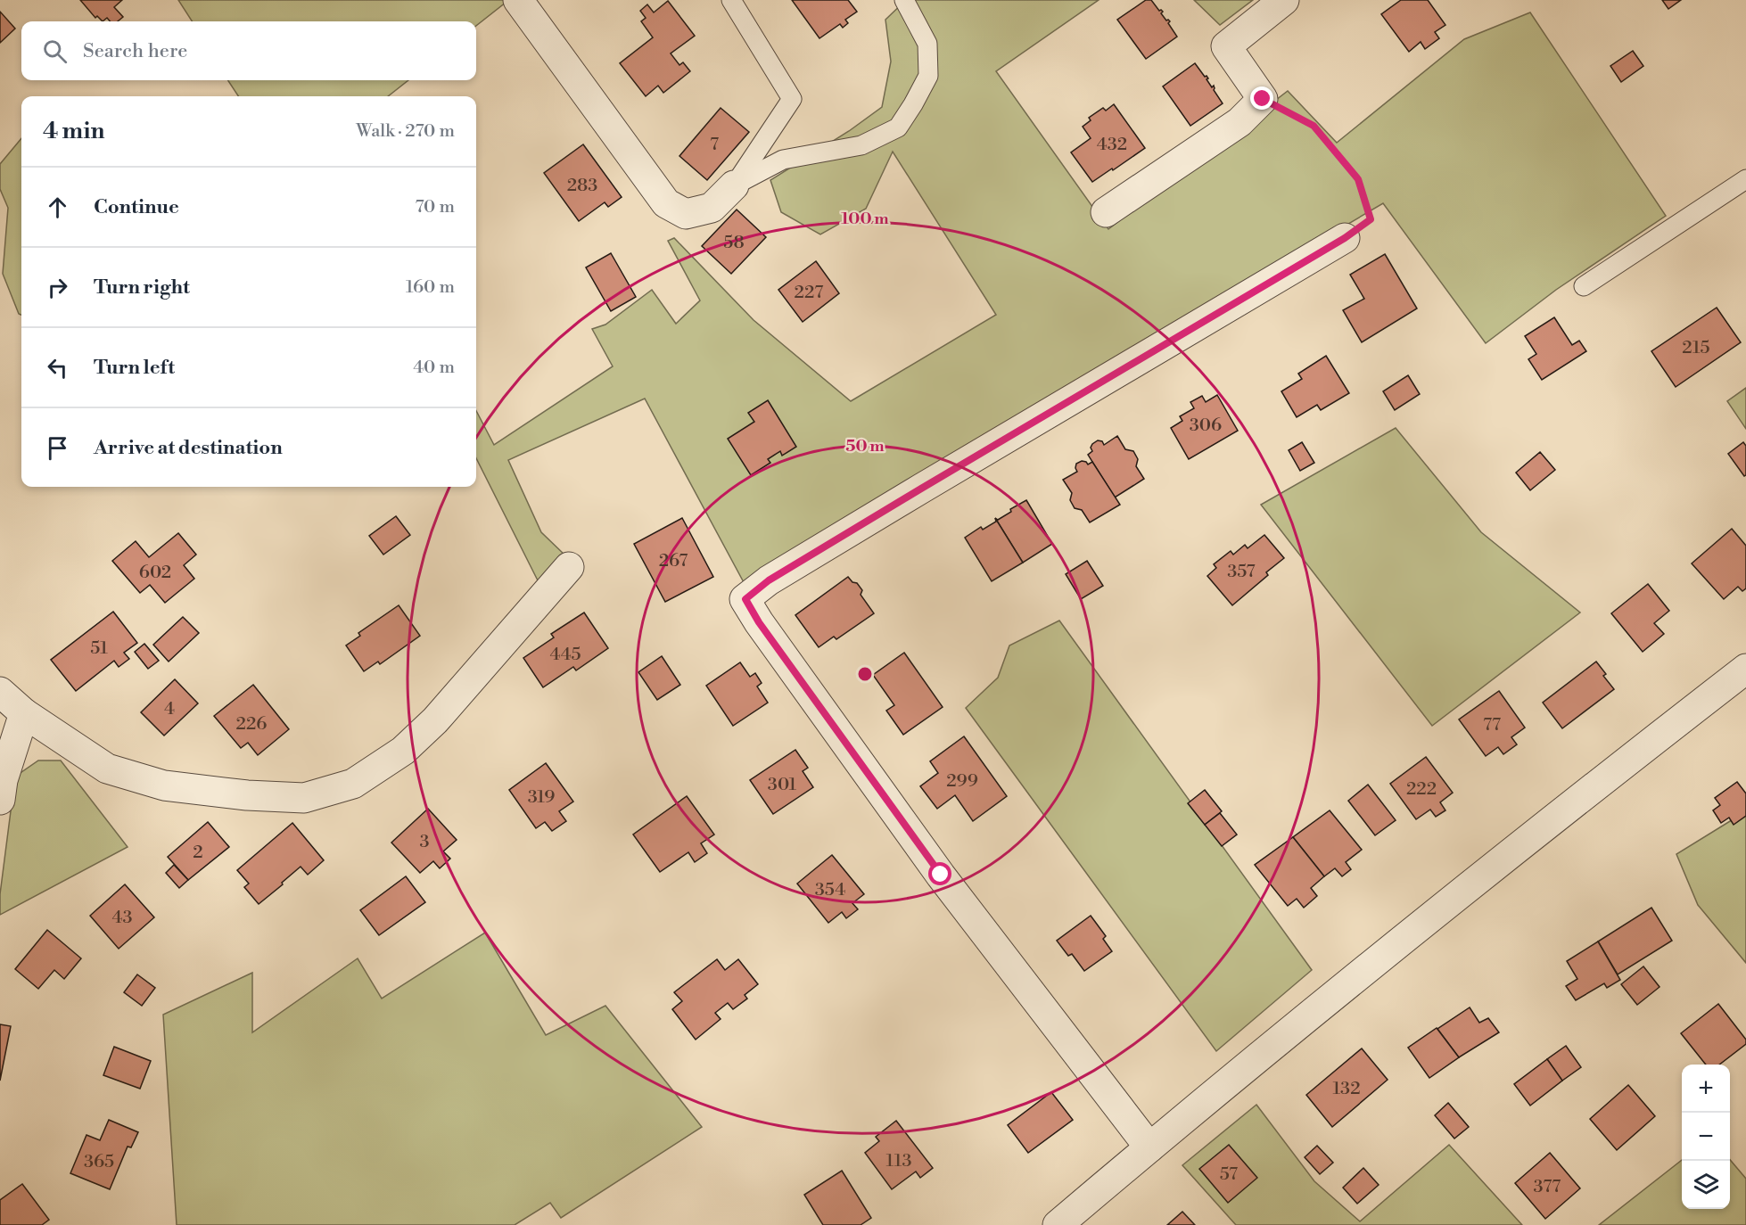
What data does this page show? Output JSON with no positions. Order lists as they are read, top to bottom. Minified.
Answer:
{"house_numbers":["7","432","283","58","227","215","306","267","357","602","51","445","4","226","77","299","301","222","319","3","2","354","43","132","113","365","57","377"],"page":{"search":"Search here","heading":["4 min","Walk · 270 m"],"list":[["Continue","70 m"],["Turn right","160 m"],["Turn left","40 m"],"Arrive at destination"],"map_buttons":["+","−"]},"rings":["100 m","50 m"]}
